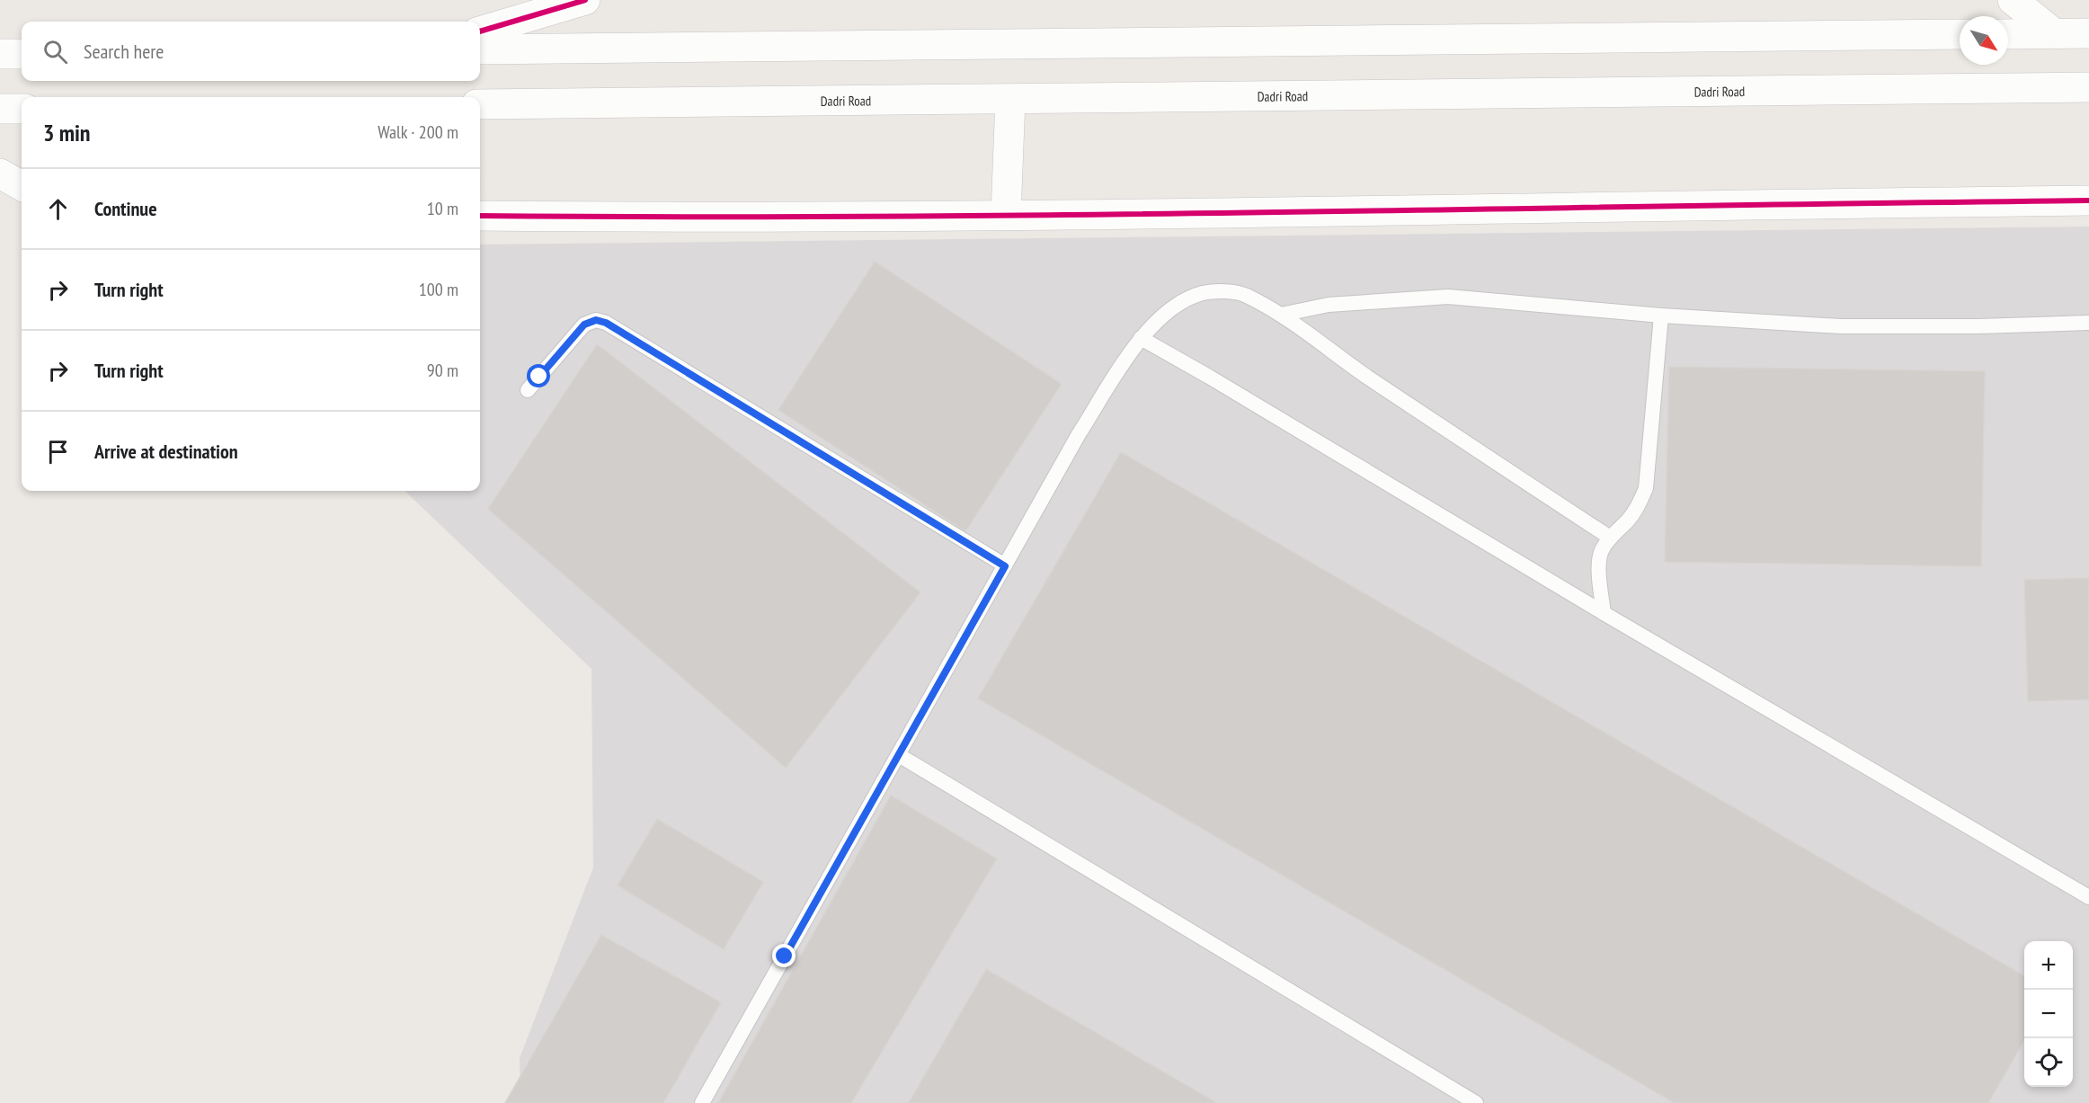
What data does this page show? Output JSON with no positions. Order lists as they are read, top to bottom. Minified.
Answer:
{"streets":{"main road":["Dadri Road"]},"north":"bottom right","page":{"search":"Search here","heading":["3 min","Walk · 200 m"],"list":[["Continue","10 m"],["Turn right","100 m"],["Turn right","90 m"],"Arrive at destination"],"map_buttons":["+","−"]}}
